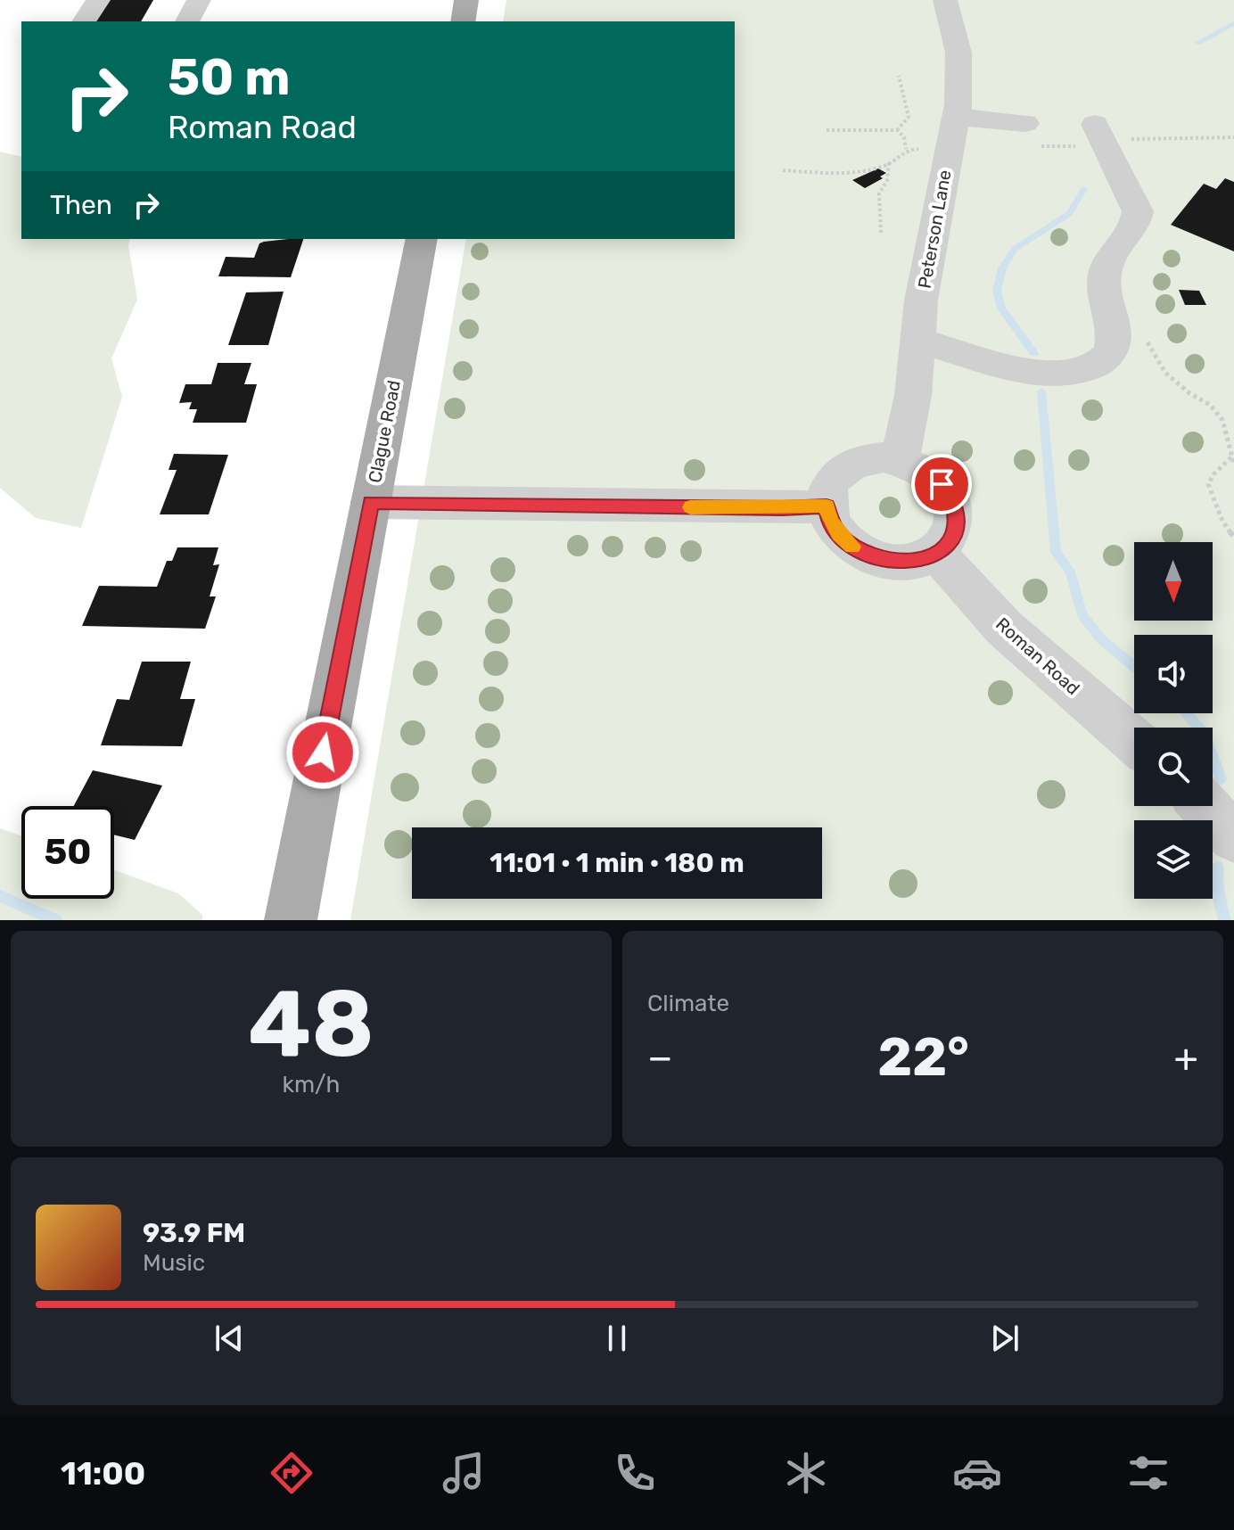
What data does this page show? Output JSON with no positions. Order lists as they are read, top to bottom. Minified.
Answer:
{"streets":{"main road":["Clague Road"],"lane":["Peterson Lane","Roman Road"]},"crossings":[["Peterson Lane","Roman Road"]],"north":"bottom","page":{"turn":["50 m","Roman Road"],"then":"Then","limit":"50","trip":"11:01 · 1 min · 180 m","tile":[["48","km/h"],"Climate"],"heat":["−","22°","+"],"song":["93.9 FM","Music"],"tabs":"11:00"}}
